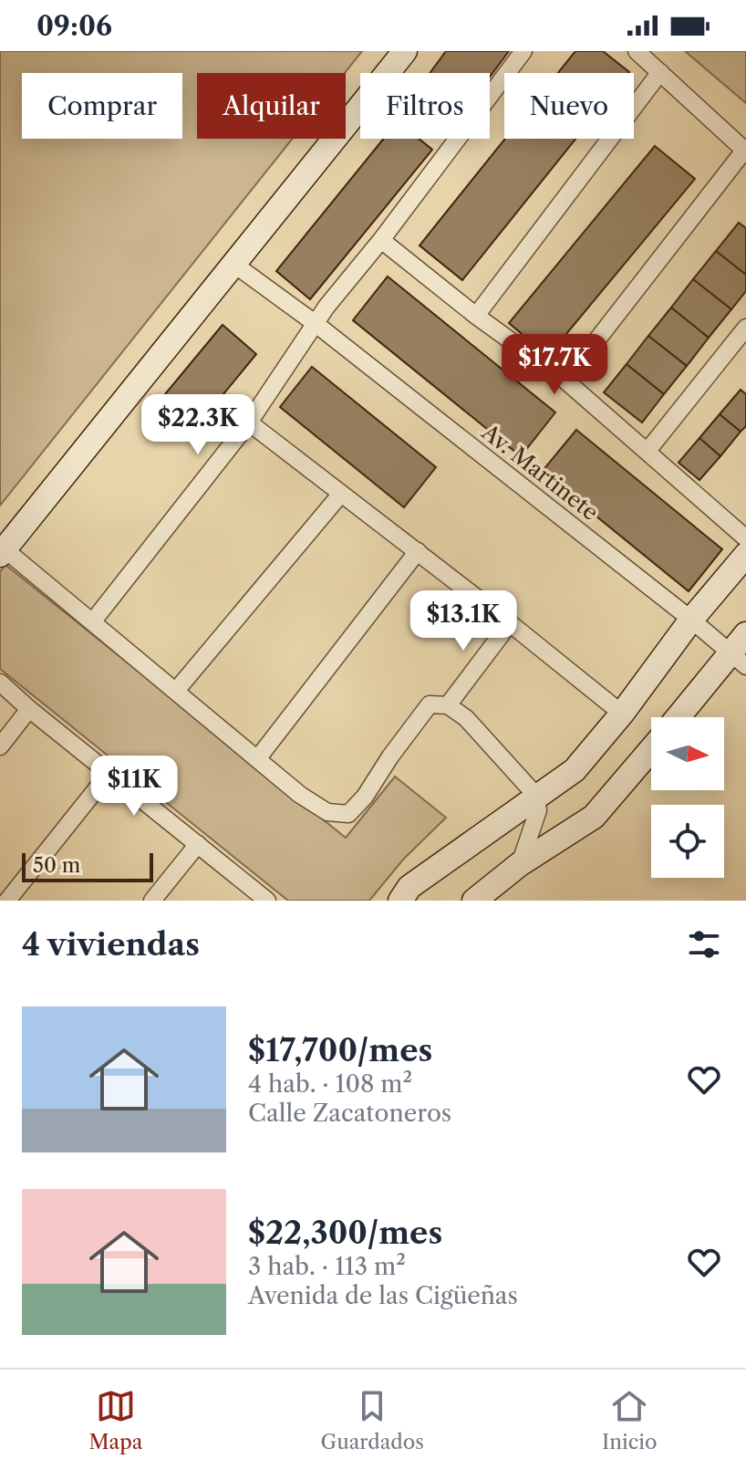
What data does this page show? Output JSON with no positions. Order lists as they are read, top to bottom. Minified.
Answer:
{"streets":{"street":["Av. Martinete"]},"scale_bar":"50 m","north":"right","page":{"status":"09:06","chip":["Comprar","Alquilar","Filtros","Nuevo"],"price":["$17.7K","$22.3K","$13.1K","$11K"],"scale":"50 m","heading":"4 viviendas","list":[{"name":"$17,700/mes","note":"4 hab. · 108 m² · Calle Zacatoneros"},{"name":"$22,300/mes","note":"3 hab. · 113 m² · Avenida de las Cigüeñas"}],"tabs":["Mapa","Guardados","Inicio"]}}
